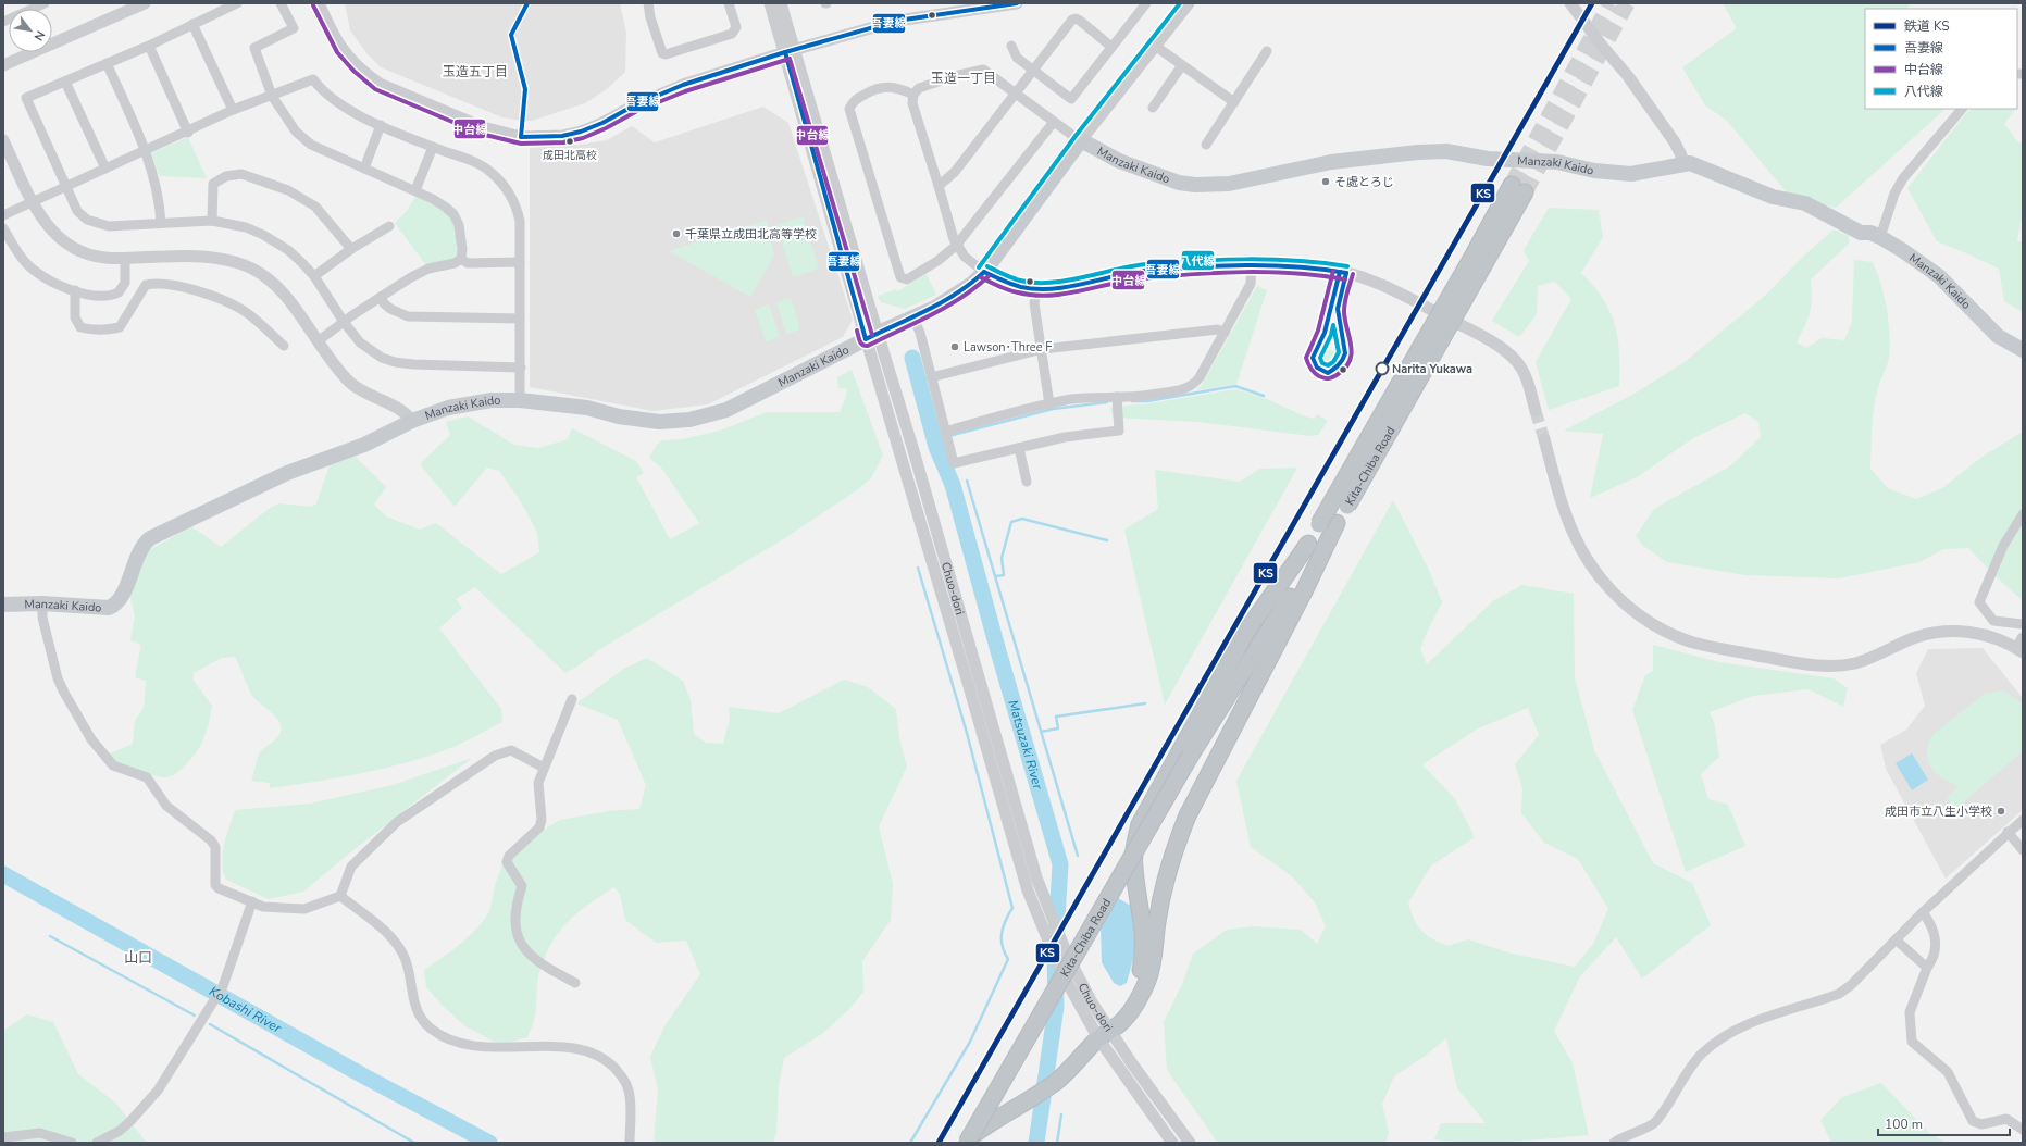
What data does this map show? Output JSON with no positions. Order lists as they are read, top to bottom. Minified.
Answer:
{"streets":{"highway":["Kita-Chiba Road"],"main road":["Manzaki Kaido"],"street":["Chuo-dori"]},"crossings":[["Manzaki Kaido","Chuo-dori"]],"districts":["玉造五丁目","玉造一丁目","山口"],"water":["Matsuzaki River","Kobashi River"],"places":["成田北高校","そ處とろじ","千葉県立成田北高等学校","Lawson･Three F","Narita Yukawa","成田市立八生小学校"],"lines":["rail line KS","transit line 吾妻線","transit line 八代線","transit line 中台線"],"legend":["鉄道 KS","吾妻線","中台線","八代線"],"scale_bar":"100 m","north":"bottom right"}
